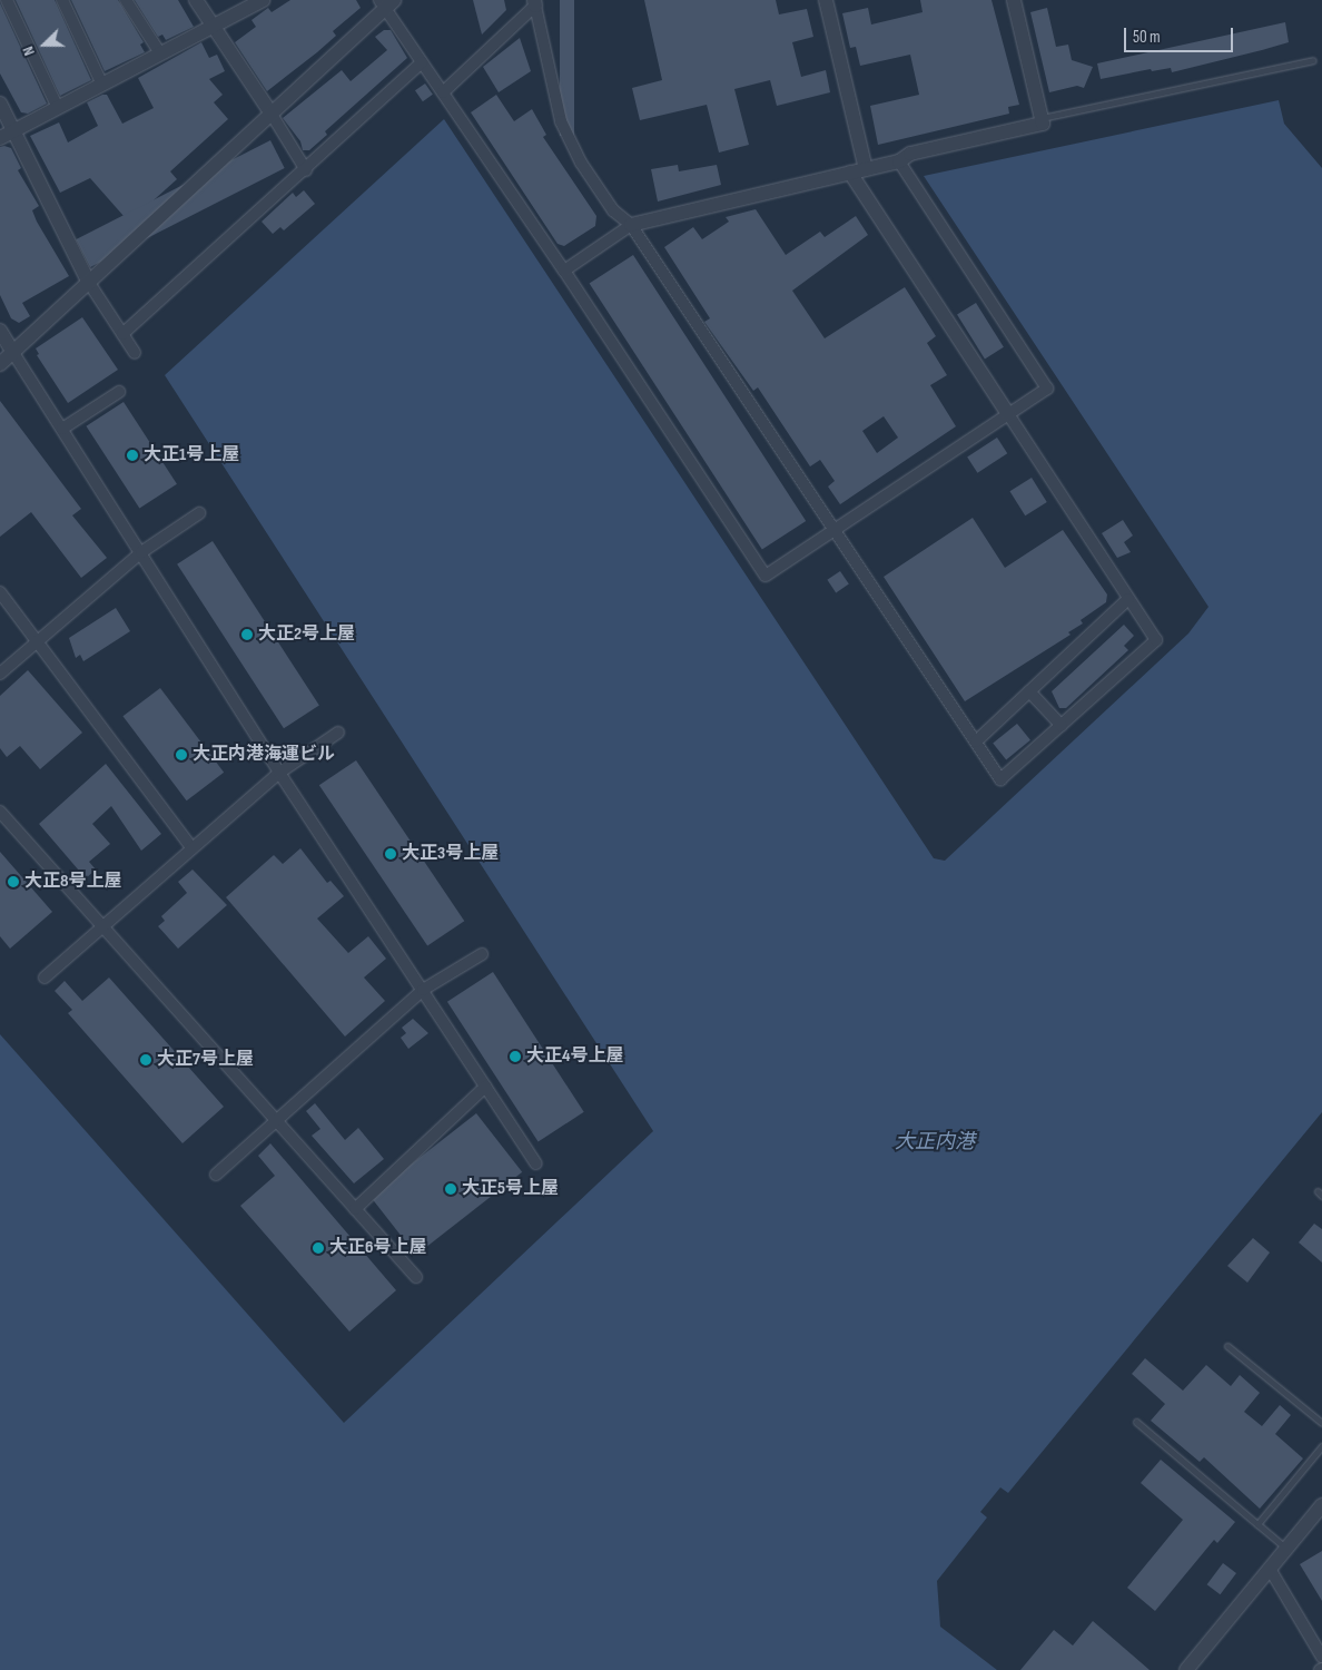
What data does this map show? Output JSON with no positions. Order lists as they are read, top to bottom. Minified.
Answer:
{"water":["大正内港"],"places":["大正1号上屋","大正2号上屋","大正内港海運ビル","大正3号上屋","大正8号上屋","大正4号上屋","大正7号上屋","大正5号上屋","大正6号上屋"],"scale_bar":"50 m","north":"left"}
